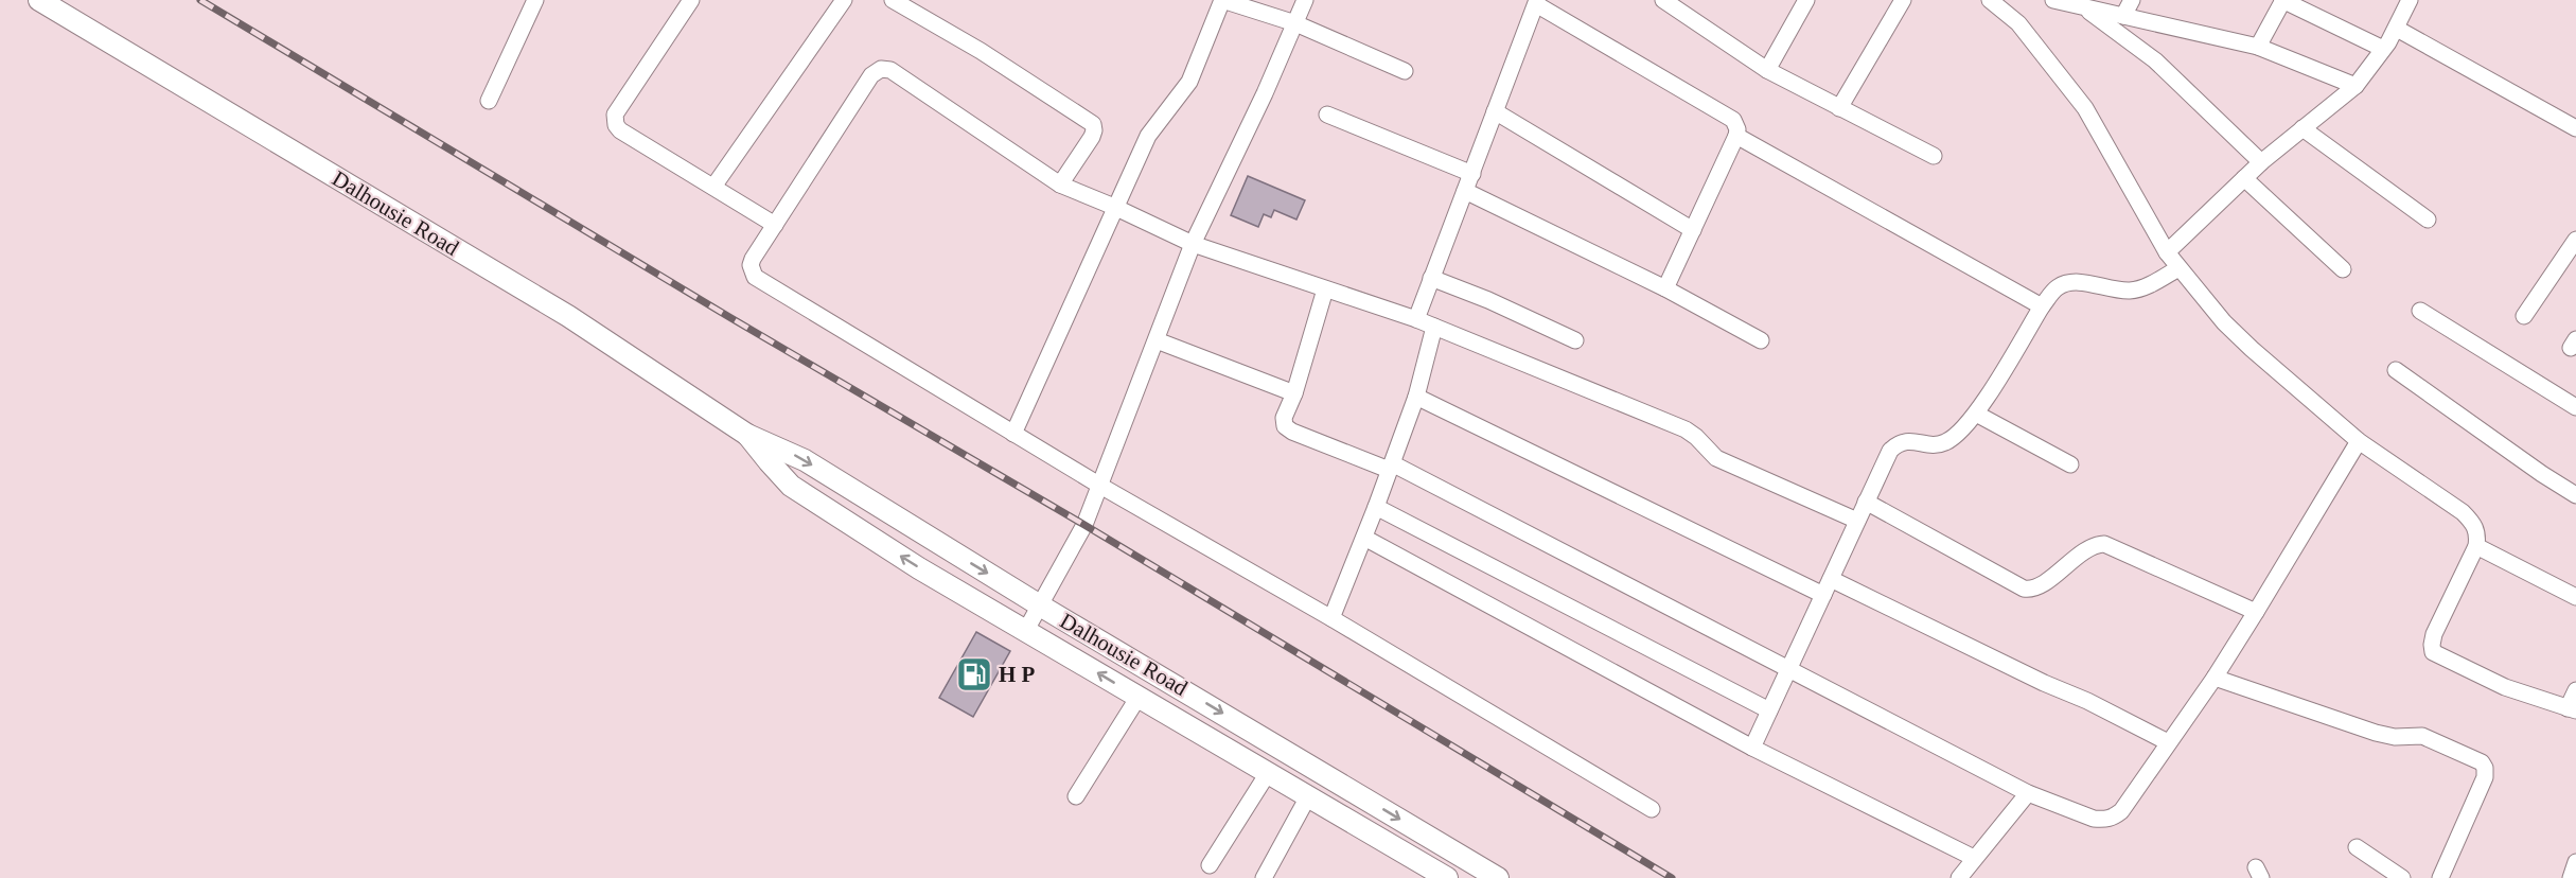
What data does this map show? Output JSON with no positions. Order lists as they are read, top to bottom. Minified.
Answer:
{"streets":{"street":["Dalhousie Road"]},"places":{"fuel station":["H P"]}}
